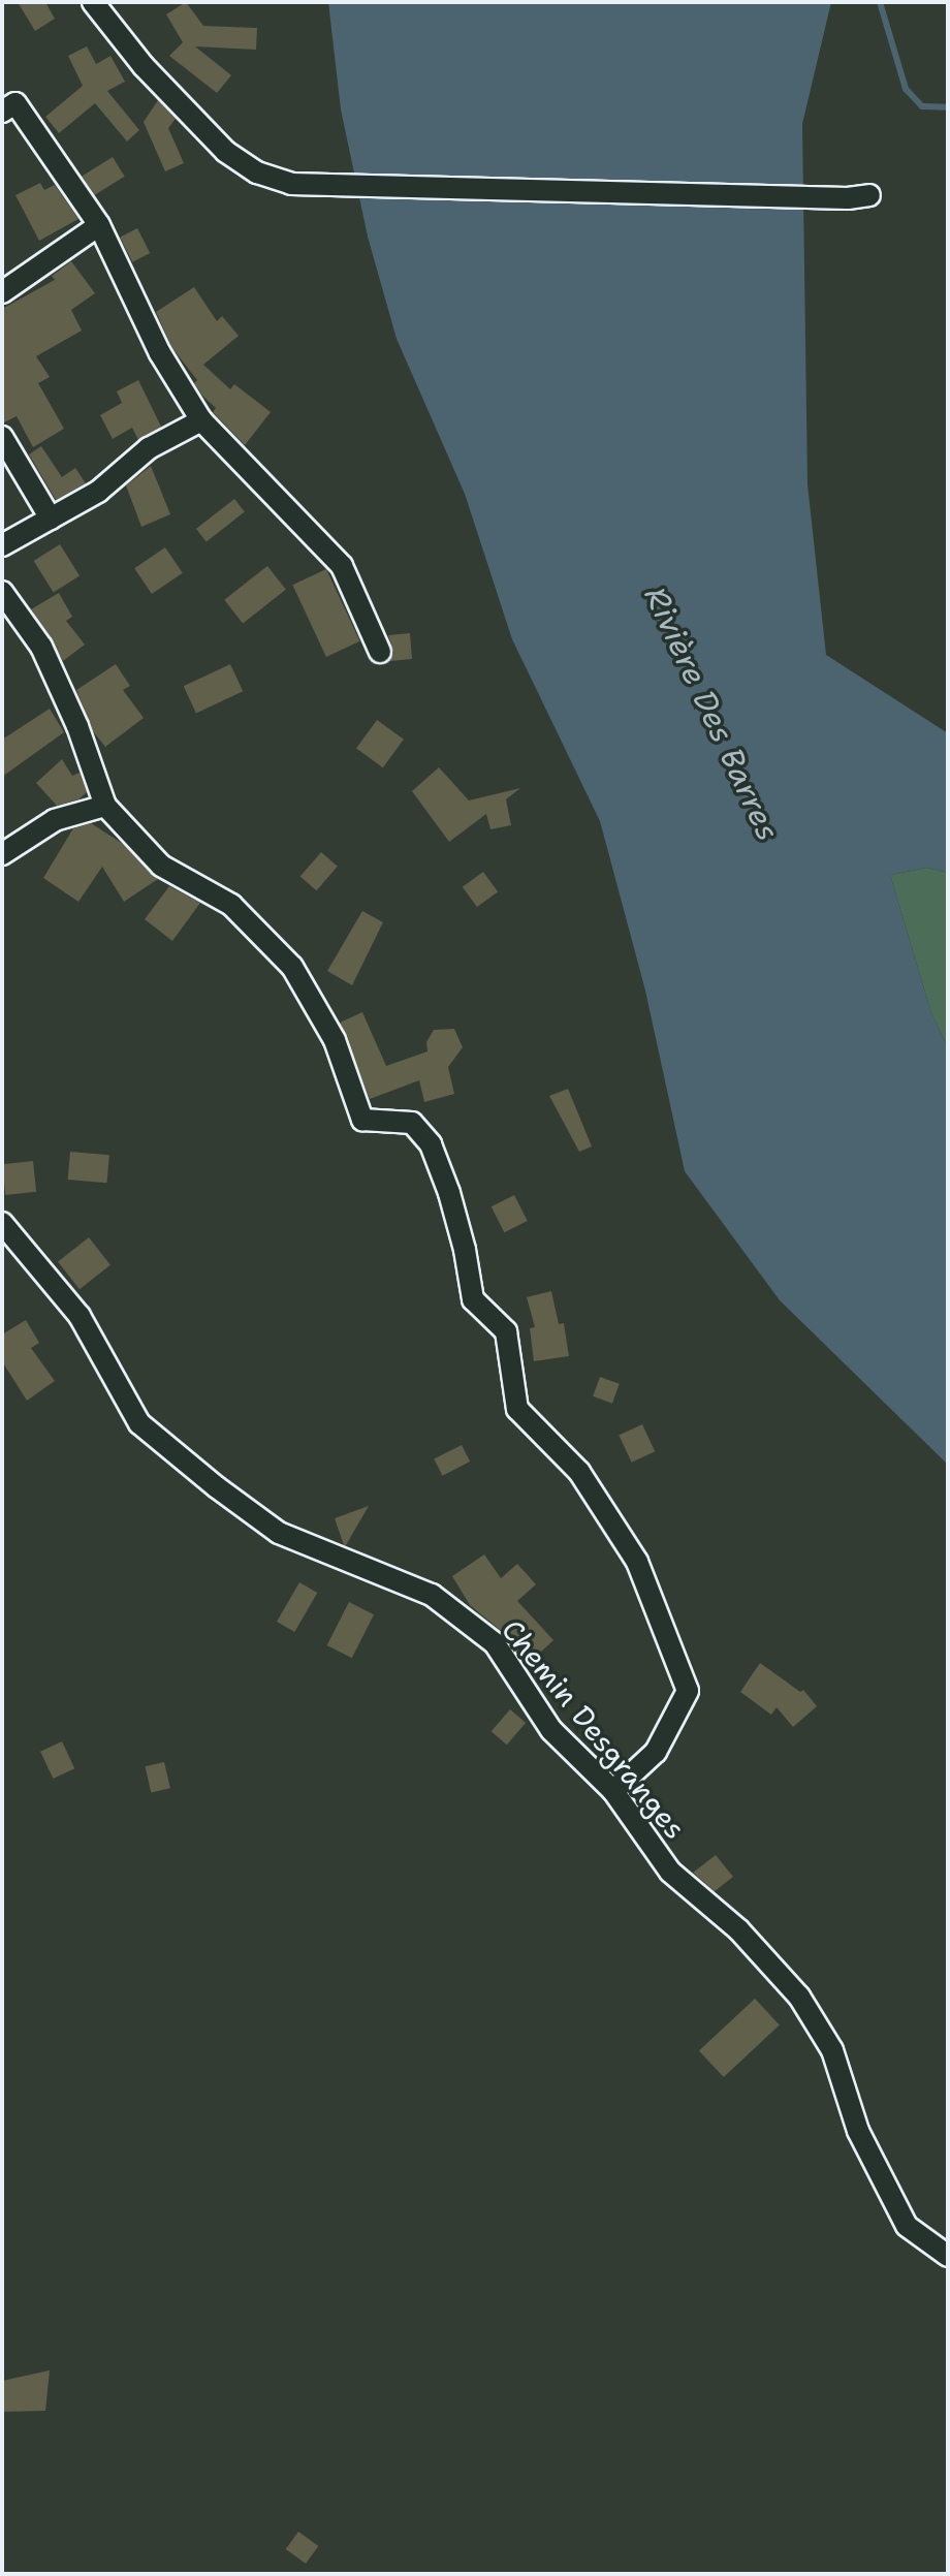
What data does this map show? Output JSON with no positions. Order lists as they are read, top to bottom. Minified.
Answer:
{"streets":{"street":["Chemin Desgranges"]},"water":["Rivière Des Barres"]}
